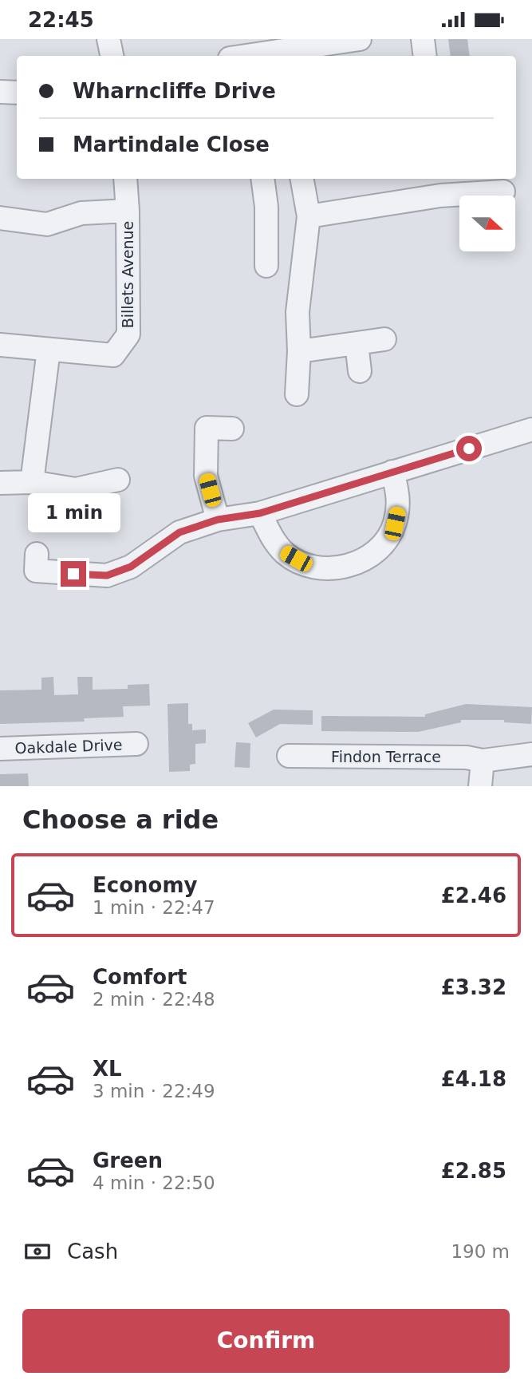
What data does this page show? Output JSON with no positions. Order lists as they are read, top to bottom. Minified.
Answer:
{"streets":{"street":["Billets Avenue","Oakdale Drive","Findon Terrace"]},"north":"right","page":{"status":"22:45","banner":["Wharncliffe Drive","Martindale Close"],"bubble":"1 min","heading":"Choose a ride","list":[{"name":"Economy","note":"1 min · 22:47","value":"£2.46"},{"name":"Comfort","note":"2 min · 22:48","value":"£3.32"},{"name":"XL","note":"3 min · 22:49","value":"£4.18"},{"name":"Green","note":"4 min · 22:50","value":"£2.85"}],"pay":["Cash","190 m"],"buttons":"Confirm"}}
